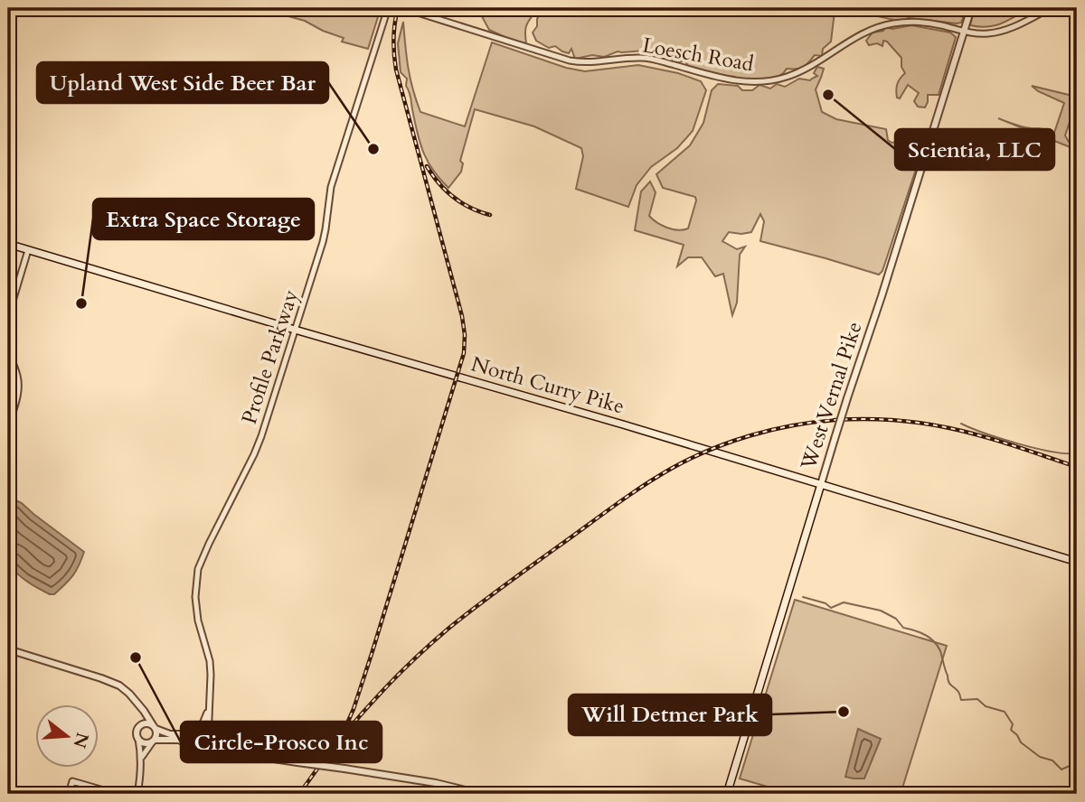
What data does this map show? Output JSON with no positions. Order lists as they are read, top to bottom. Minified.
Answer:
{"streets":{"main road":["North Curry Pike","West Vernal Pike"],"street":["Loesch Road","Profile Parkway"]},"crossings":[["Loesch Road","West Vernal Pike"],["Profile Parkway","North Curry Pike"],["North Curry Pike","West Vernal Pike"]],"places":["Scientia, LLC","Upland West Side Beer Bar","Extra Space Storage","Circle-Prosco Inc","Will Detmer Park"],"north":"right"}
